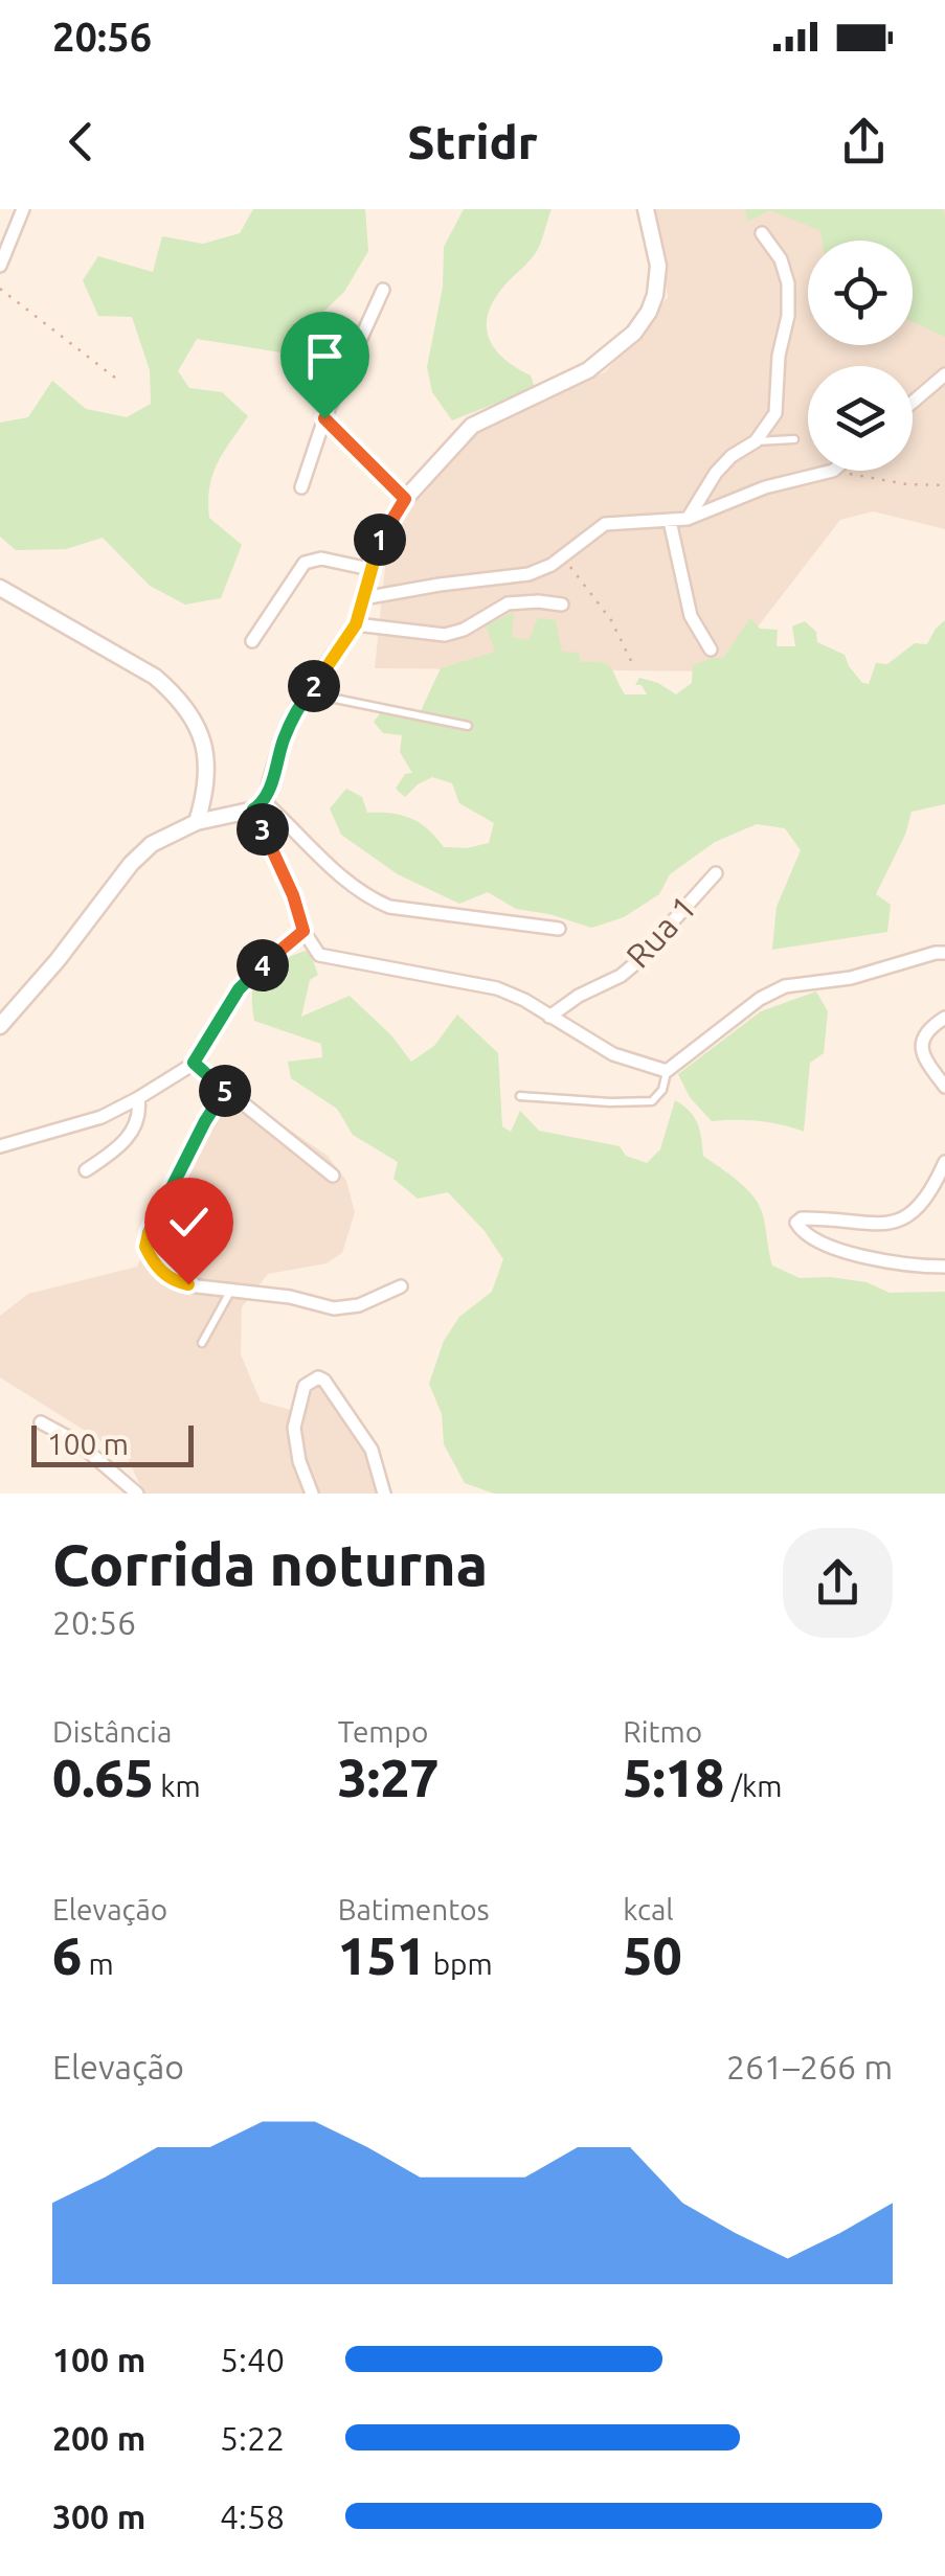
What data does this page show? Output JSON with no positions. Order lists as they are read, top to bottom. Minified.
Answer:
{"streets":{"street":["Rua 1"]},"scale_bar":"100 m","page":{"status":"20:56","header":"Stridr","pins":["1","2","3","4","5"],"scale":"100 m","heading":["Corrida noturna","20:56"],"stats":[["Distância","0.65 km"],["Tempo","3:27"],["Ritmo","5:18 /km"],["Elevação","6 m"],["Batimentos","151 bpm"],["kcal","50"]],"chart":["Elevação","261–266 m"],"list":[{"name":"100 m","note":"5:40"},{"name":"200 m","note":"5:22"},{"name":"300 m","note":"4:58"}]}}
